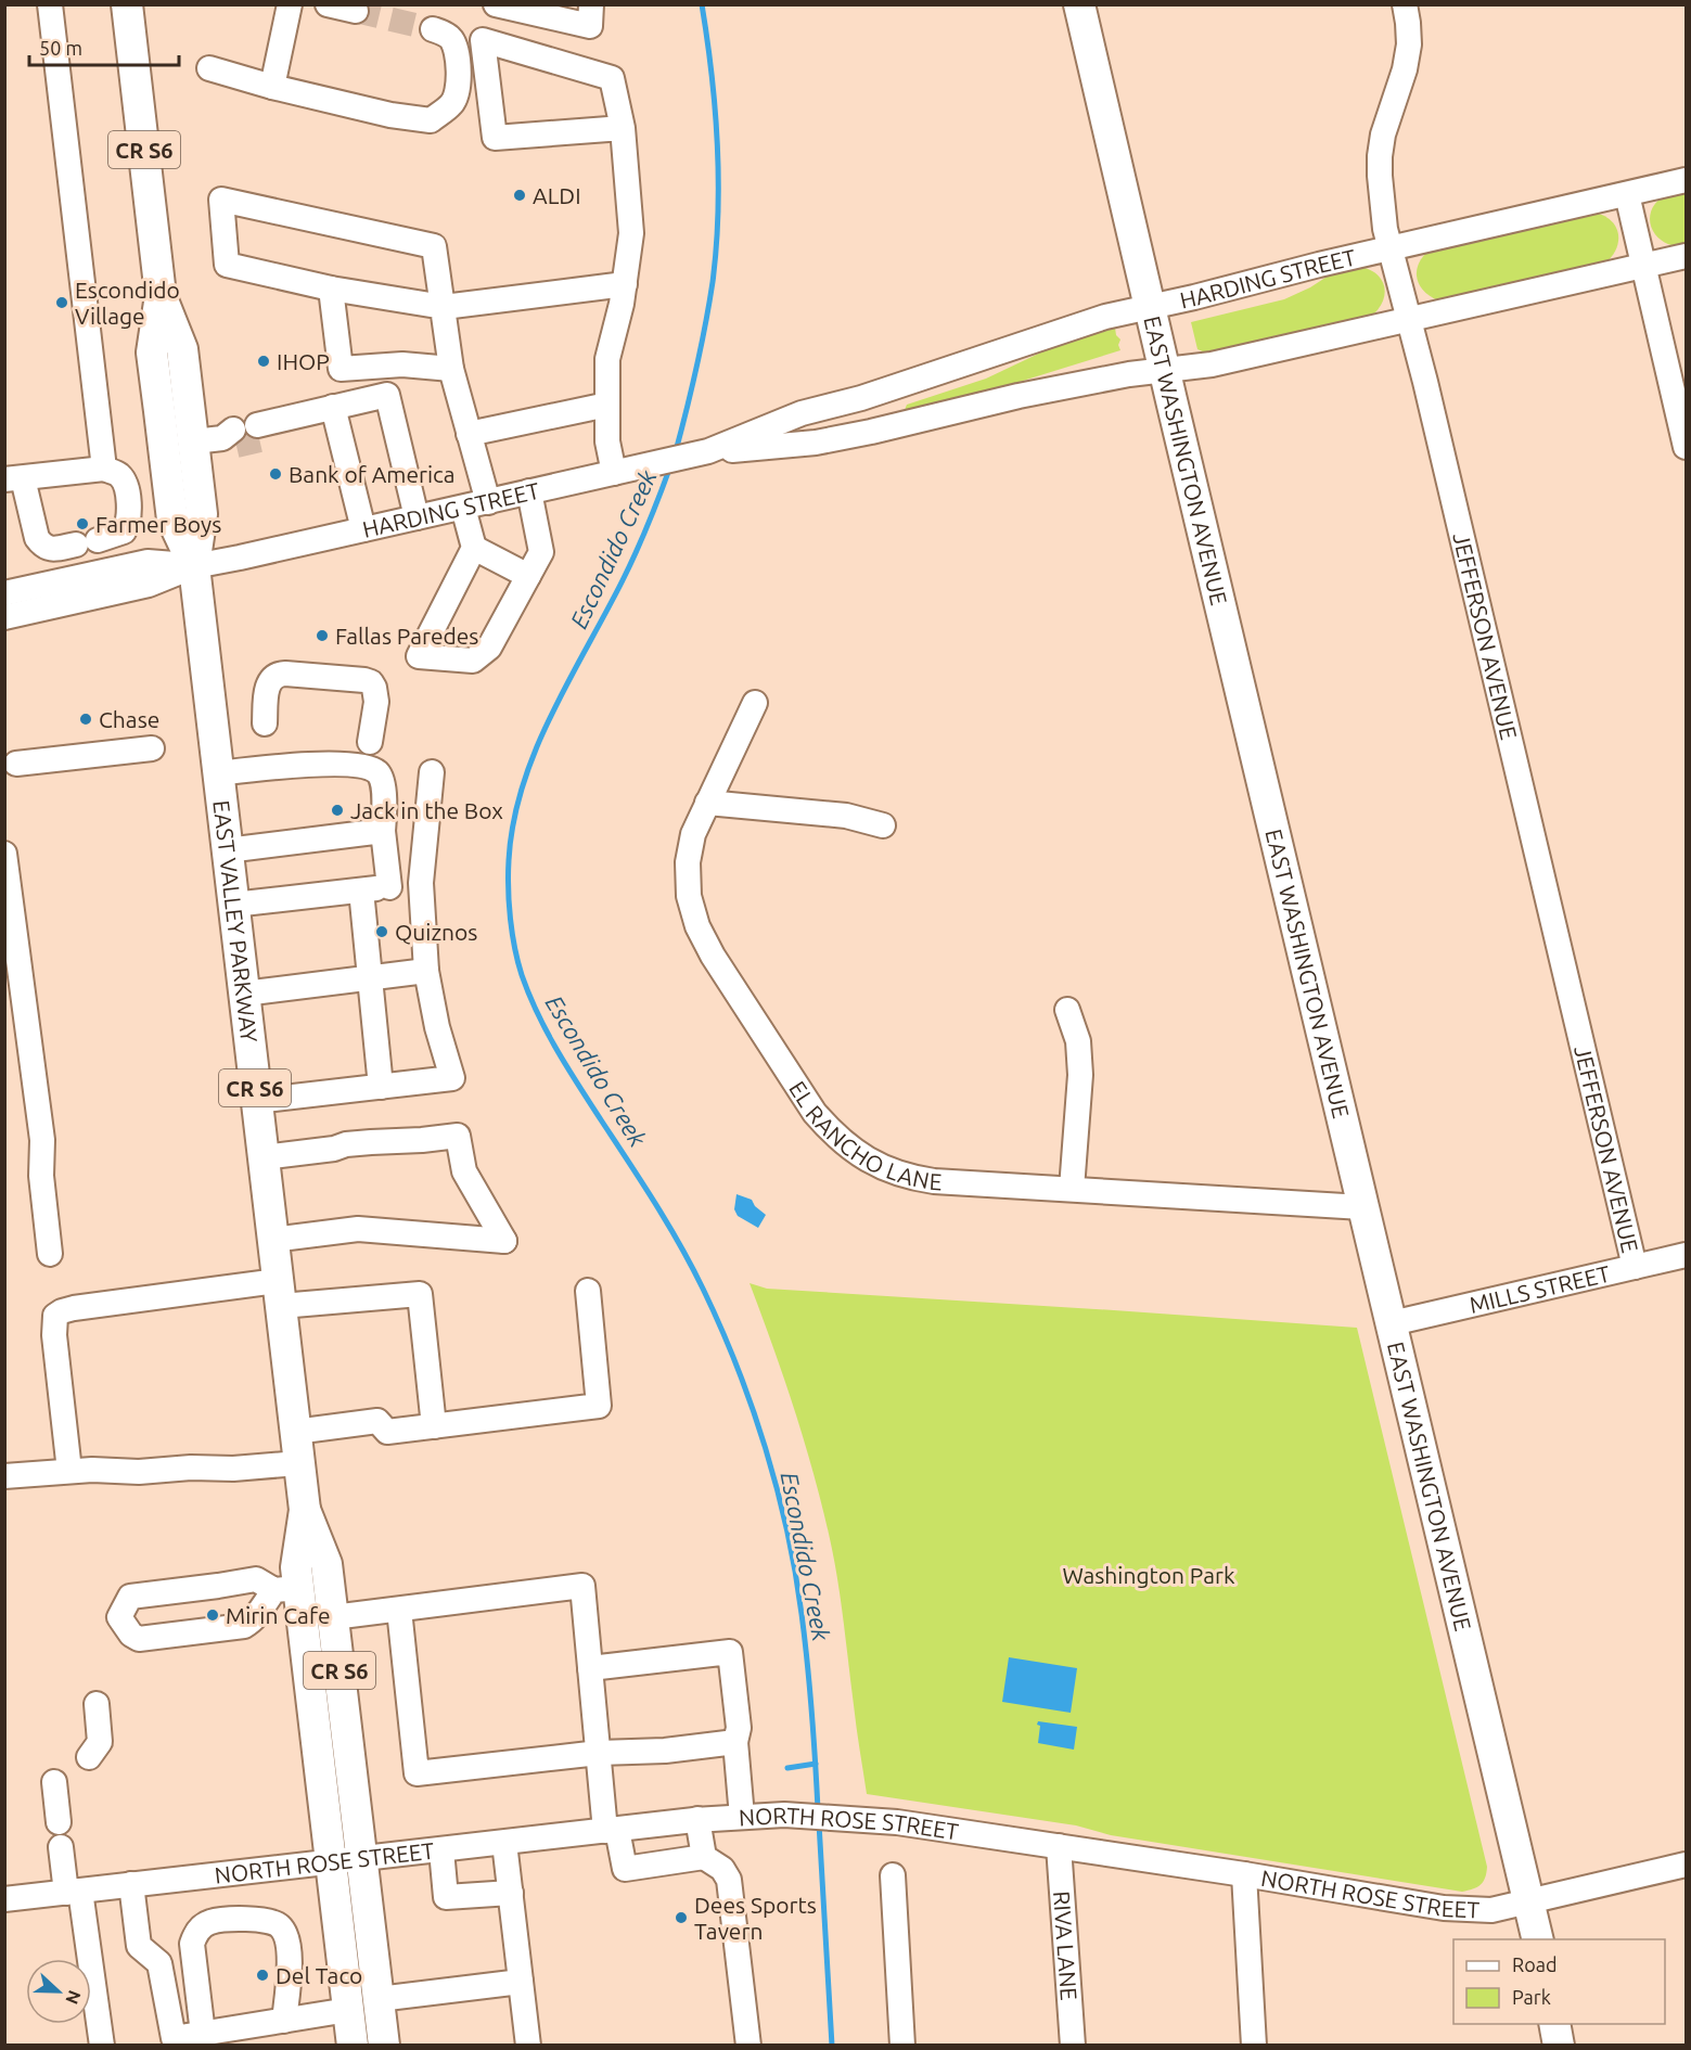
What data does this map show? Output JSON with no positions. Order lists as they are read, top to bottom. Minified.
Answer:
{"streets":{"main road":["CR S6","EAST WASHINGTON AVENUE","EAST VALLEY PARKWAY"],"street":["HARDING STREET","JEFFERSON AVENUE","EL RANCHO LANE","MILLS STREET","NORTH ROSE STREET","RIVA LANE"]},"crossings":[["HARDING STREET","EAST WASHINGTON AVENUE"],["HARDING STREET","JEFFERSON AVENUE"],["HARDING STREET","EAST VALLEY PARKWAY"],["EAST WASHINGTON AVENUE","EL RANCHO LANE"],["EAST WASHINGTON AVENUE","MILLS STREET"],["EAST WASHINGTON AVENUE","NORTH ROSE STREET"],["JEFFERSON AVENUE","MILLS STREET"],["EAST VALLEY PARKWAY","NORTH ROSE STREET"],["NORTH ROSE STREET","RIVA LANE"]],"water":["Escondido Creek"],"parks":["Washington Park"],"places":["ALDI","Escondido Village","IHOP","Bank of America","Farmer Boys","Fallas Paredes","Chase","Jack in the Box","Quiznos","Mirin Cafe","Dees Sports Tavern","Del Taco"],"legend":["Road","Park"],"scale_bar":"50 m","north":"right"}
